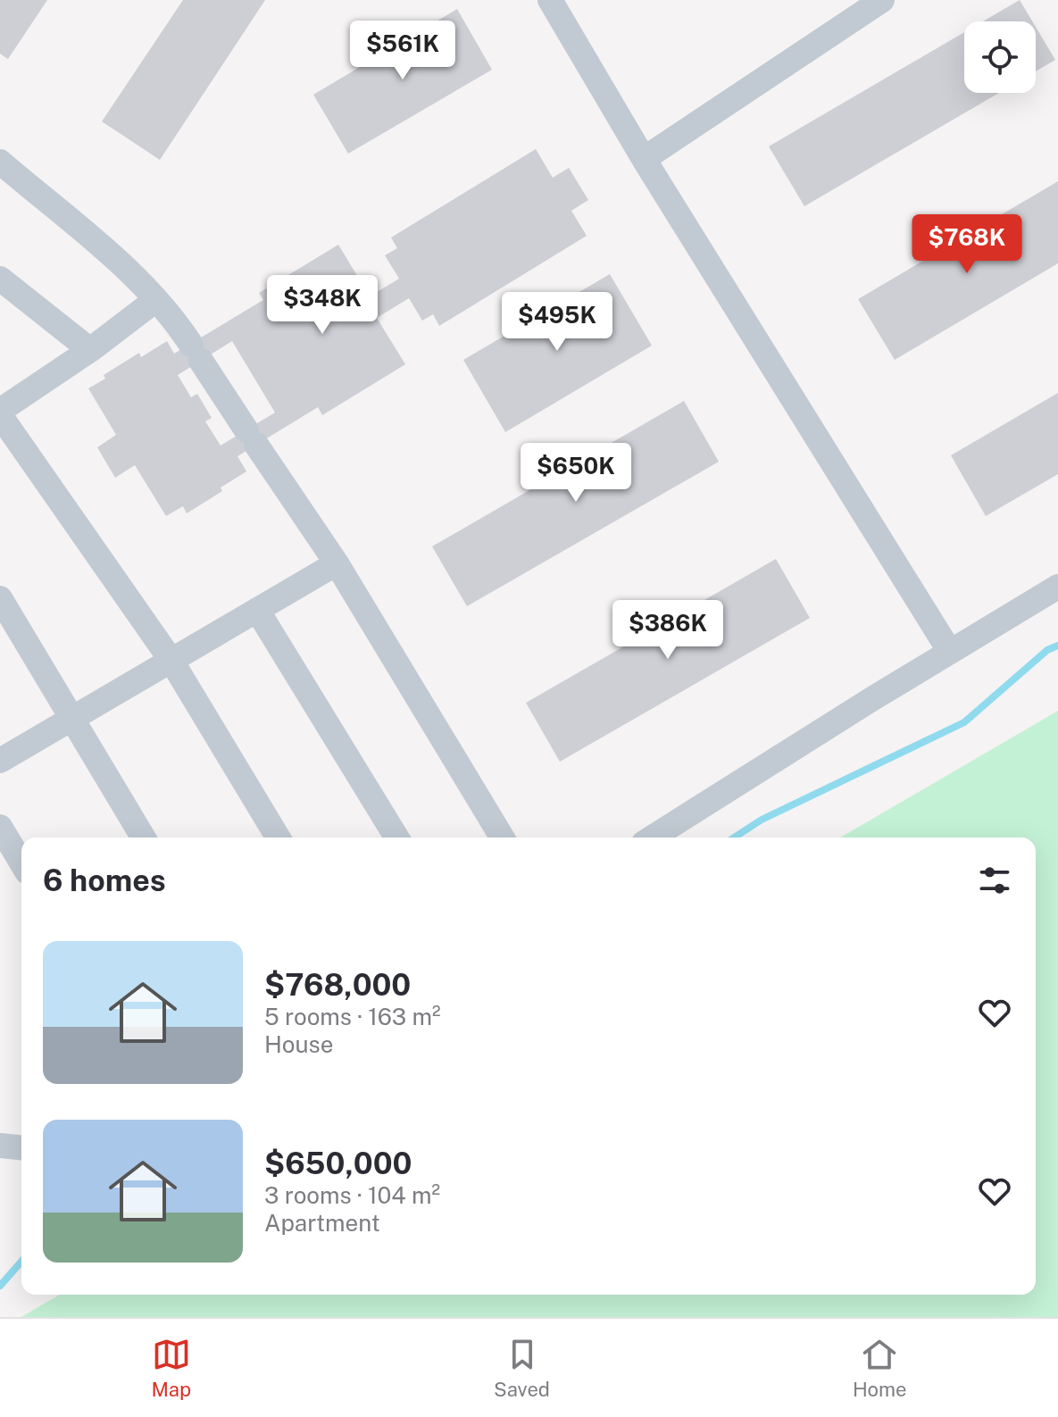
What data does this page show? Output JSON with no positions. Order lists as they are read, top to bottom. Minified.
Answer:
{"page":{"price":["$561K","$768K","$348K","$495K","$650K","$386K"],"heading":"6 homes","list":[{"name":"$768,000","note":"5 rooms · 163 m² · House"},{"name":"$650,000","note":"3 rooms · 104 m² · Apartment"}],"tabs":["Map","Saved","Home"]}}
